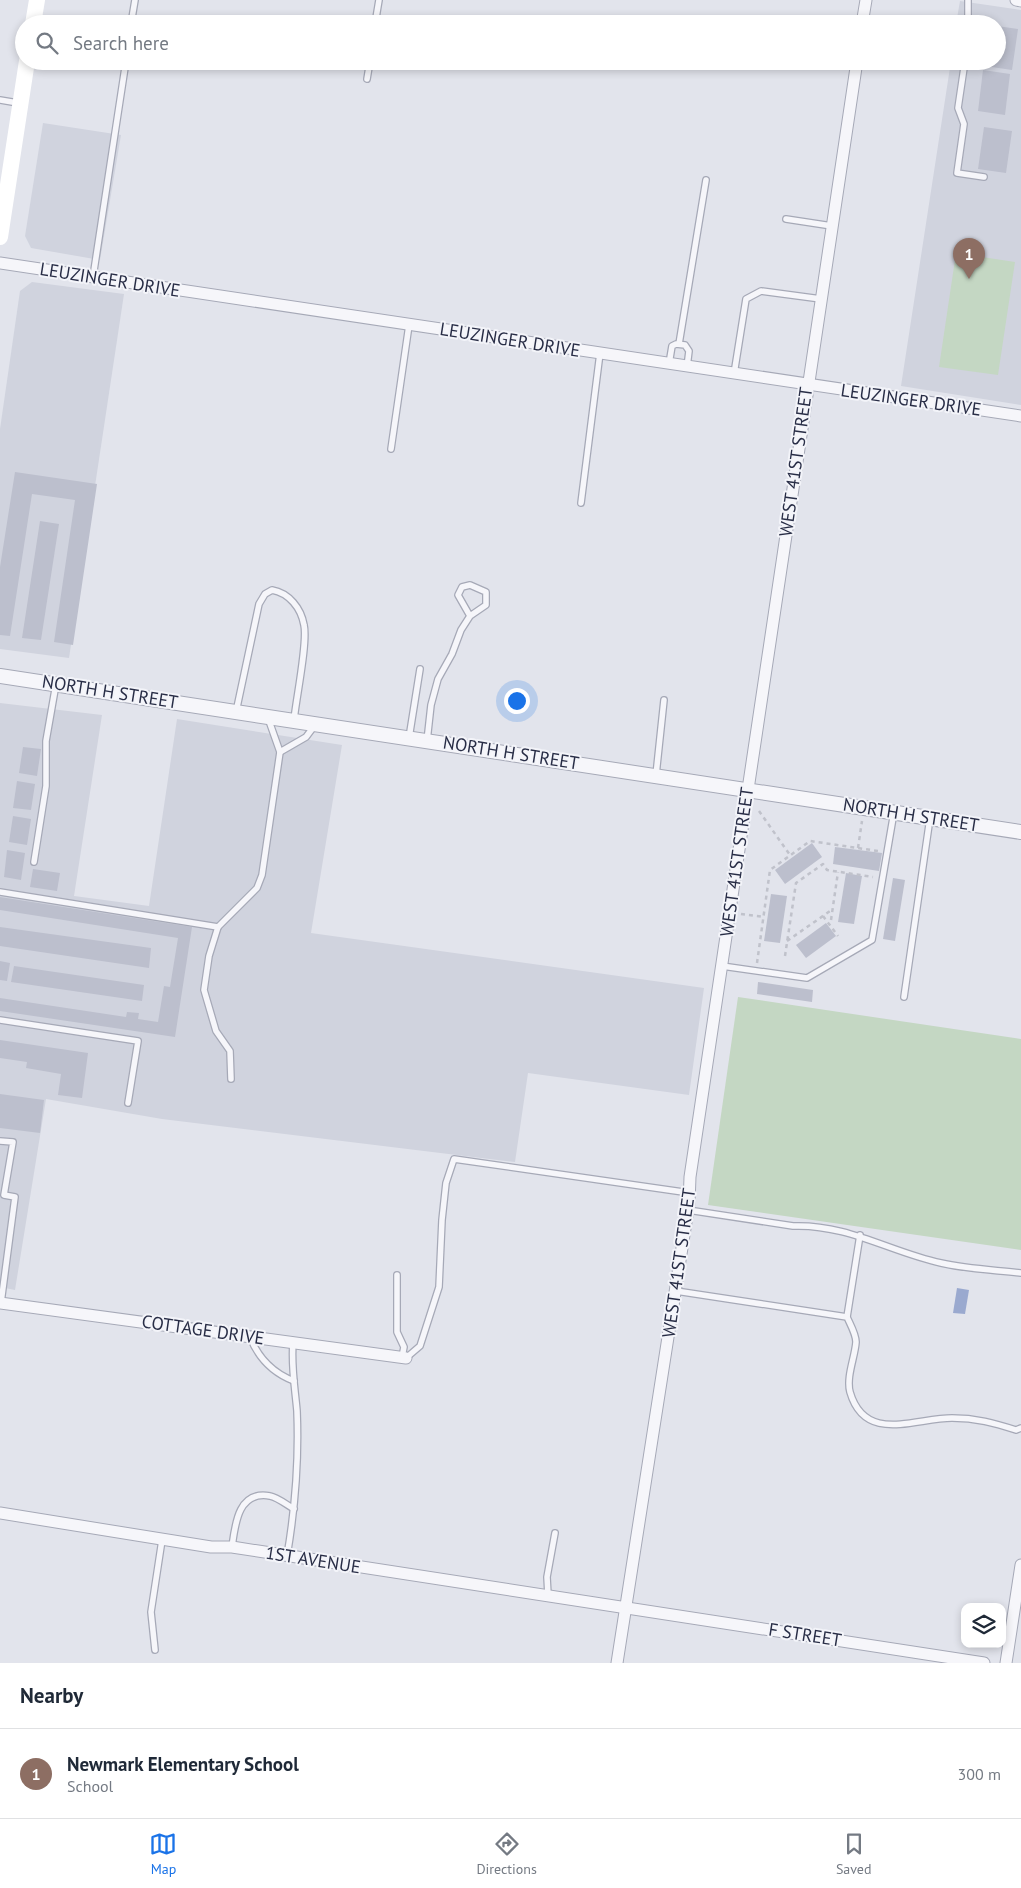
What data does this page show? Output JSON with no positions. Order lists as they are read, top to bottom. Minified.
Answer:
{"streets":{"street":["LEUZINGER DRIVE","WEST 41ST STREET","NORTH H STREET","COTTAGE DRIVE","1ST AVENUE","F STREET"]},"crossings":[["LEUZINGER DRIVE","WEST 41ST STREET"],["WEST 41ST STREET","NORTH H STREET"],["WEST 41ST STREET","1ST AVENUE"],["WEST 41ST STREET","F STREET"],["1ST AVENUE","F STREET"]],"page":{"search":"Search here","pins":"1","heading":"Nearby","list":[{"mark":"1","name":"Newmark Elementary School","note":"School","value":"300 m"}],"nav":["Map","Directions","Saved"]}}
